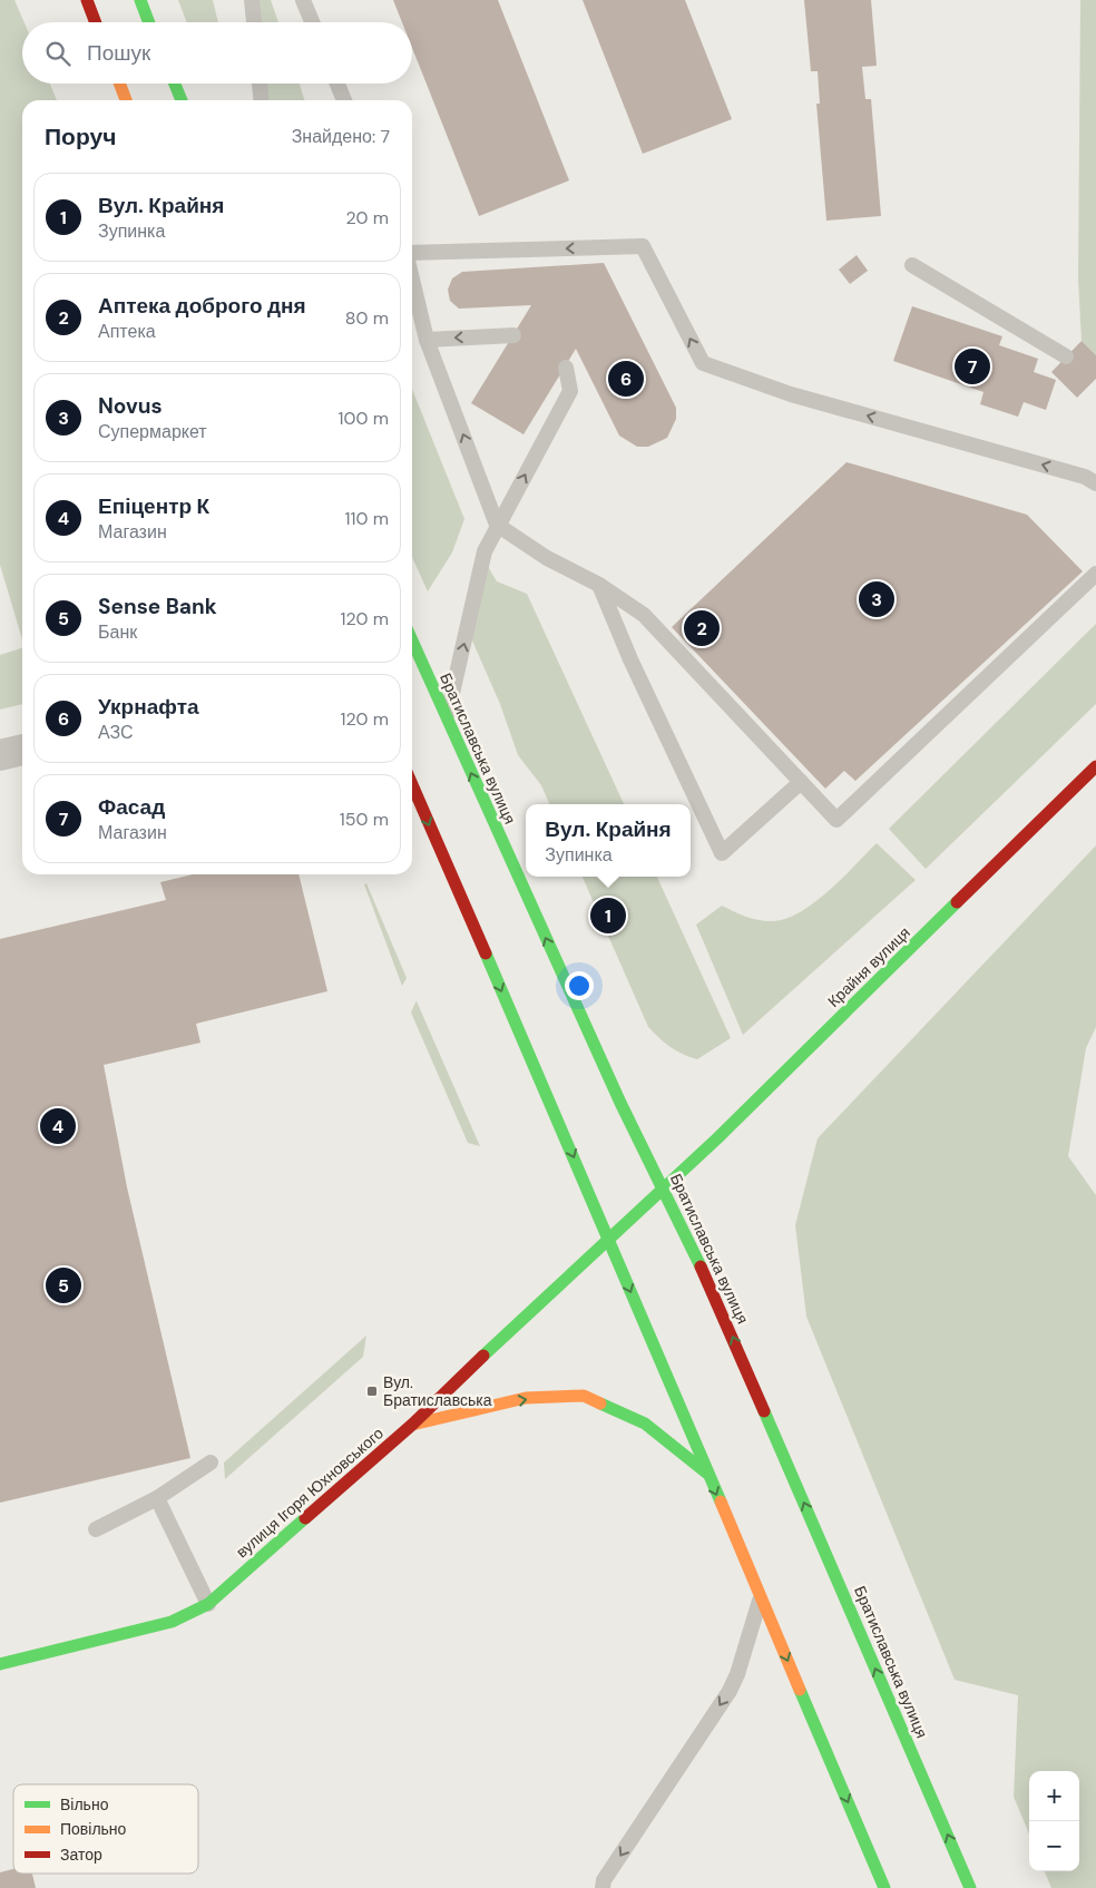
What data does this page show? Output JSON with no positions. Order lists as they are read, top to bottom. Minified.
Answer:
{"streets":{"main road":["Братиславська вулиця","Крайня вулиця","вулиця Ігоря Юхновського"]},"crossings":[["Братиславська вулиця","Крайня вулиця"],["Братиславська вулиця","вулиця Ігоря Юхновського"],["Крайня вулиця","вулиця Ігоря Юхновського"]],"places":{"transit":["Вул. Братиславська"]},"legend":["Вільно","Повільно","Затор"],"page":{"search":"Пошук","heading":["Поруч","Знайдено: 7"],"list":[{"mark":"1","name":"Вул. Крайня","note":"Зупинка","value":"20 m"},{"mark":"2","name":"Аптека доброго дня","note":"Аптека","value":"80 m"},{"mark":"3","name":"Novus","note":"Супермаркет","value":"100 m"},{"mark":"4","name":"Епіцентр К","note":"Магазин","value":"110 m"},{"mark":"5","name":"Sense Bank","note":"Банк","value":"120 m"},{"mark":"6","name":"Укрнафта","note":"АЗС","value":"120 m"},{"mark":"7","name":"Фасад","note":"Магазин","value":"150 m"}],"pins":["7","6","3","2","1","4","5"],"popup":["Вул. Крайня","Зупинка"],"map_buttons":["+","−"]}}
